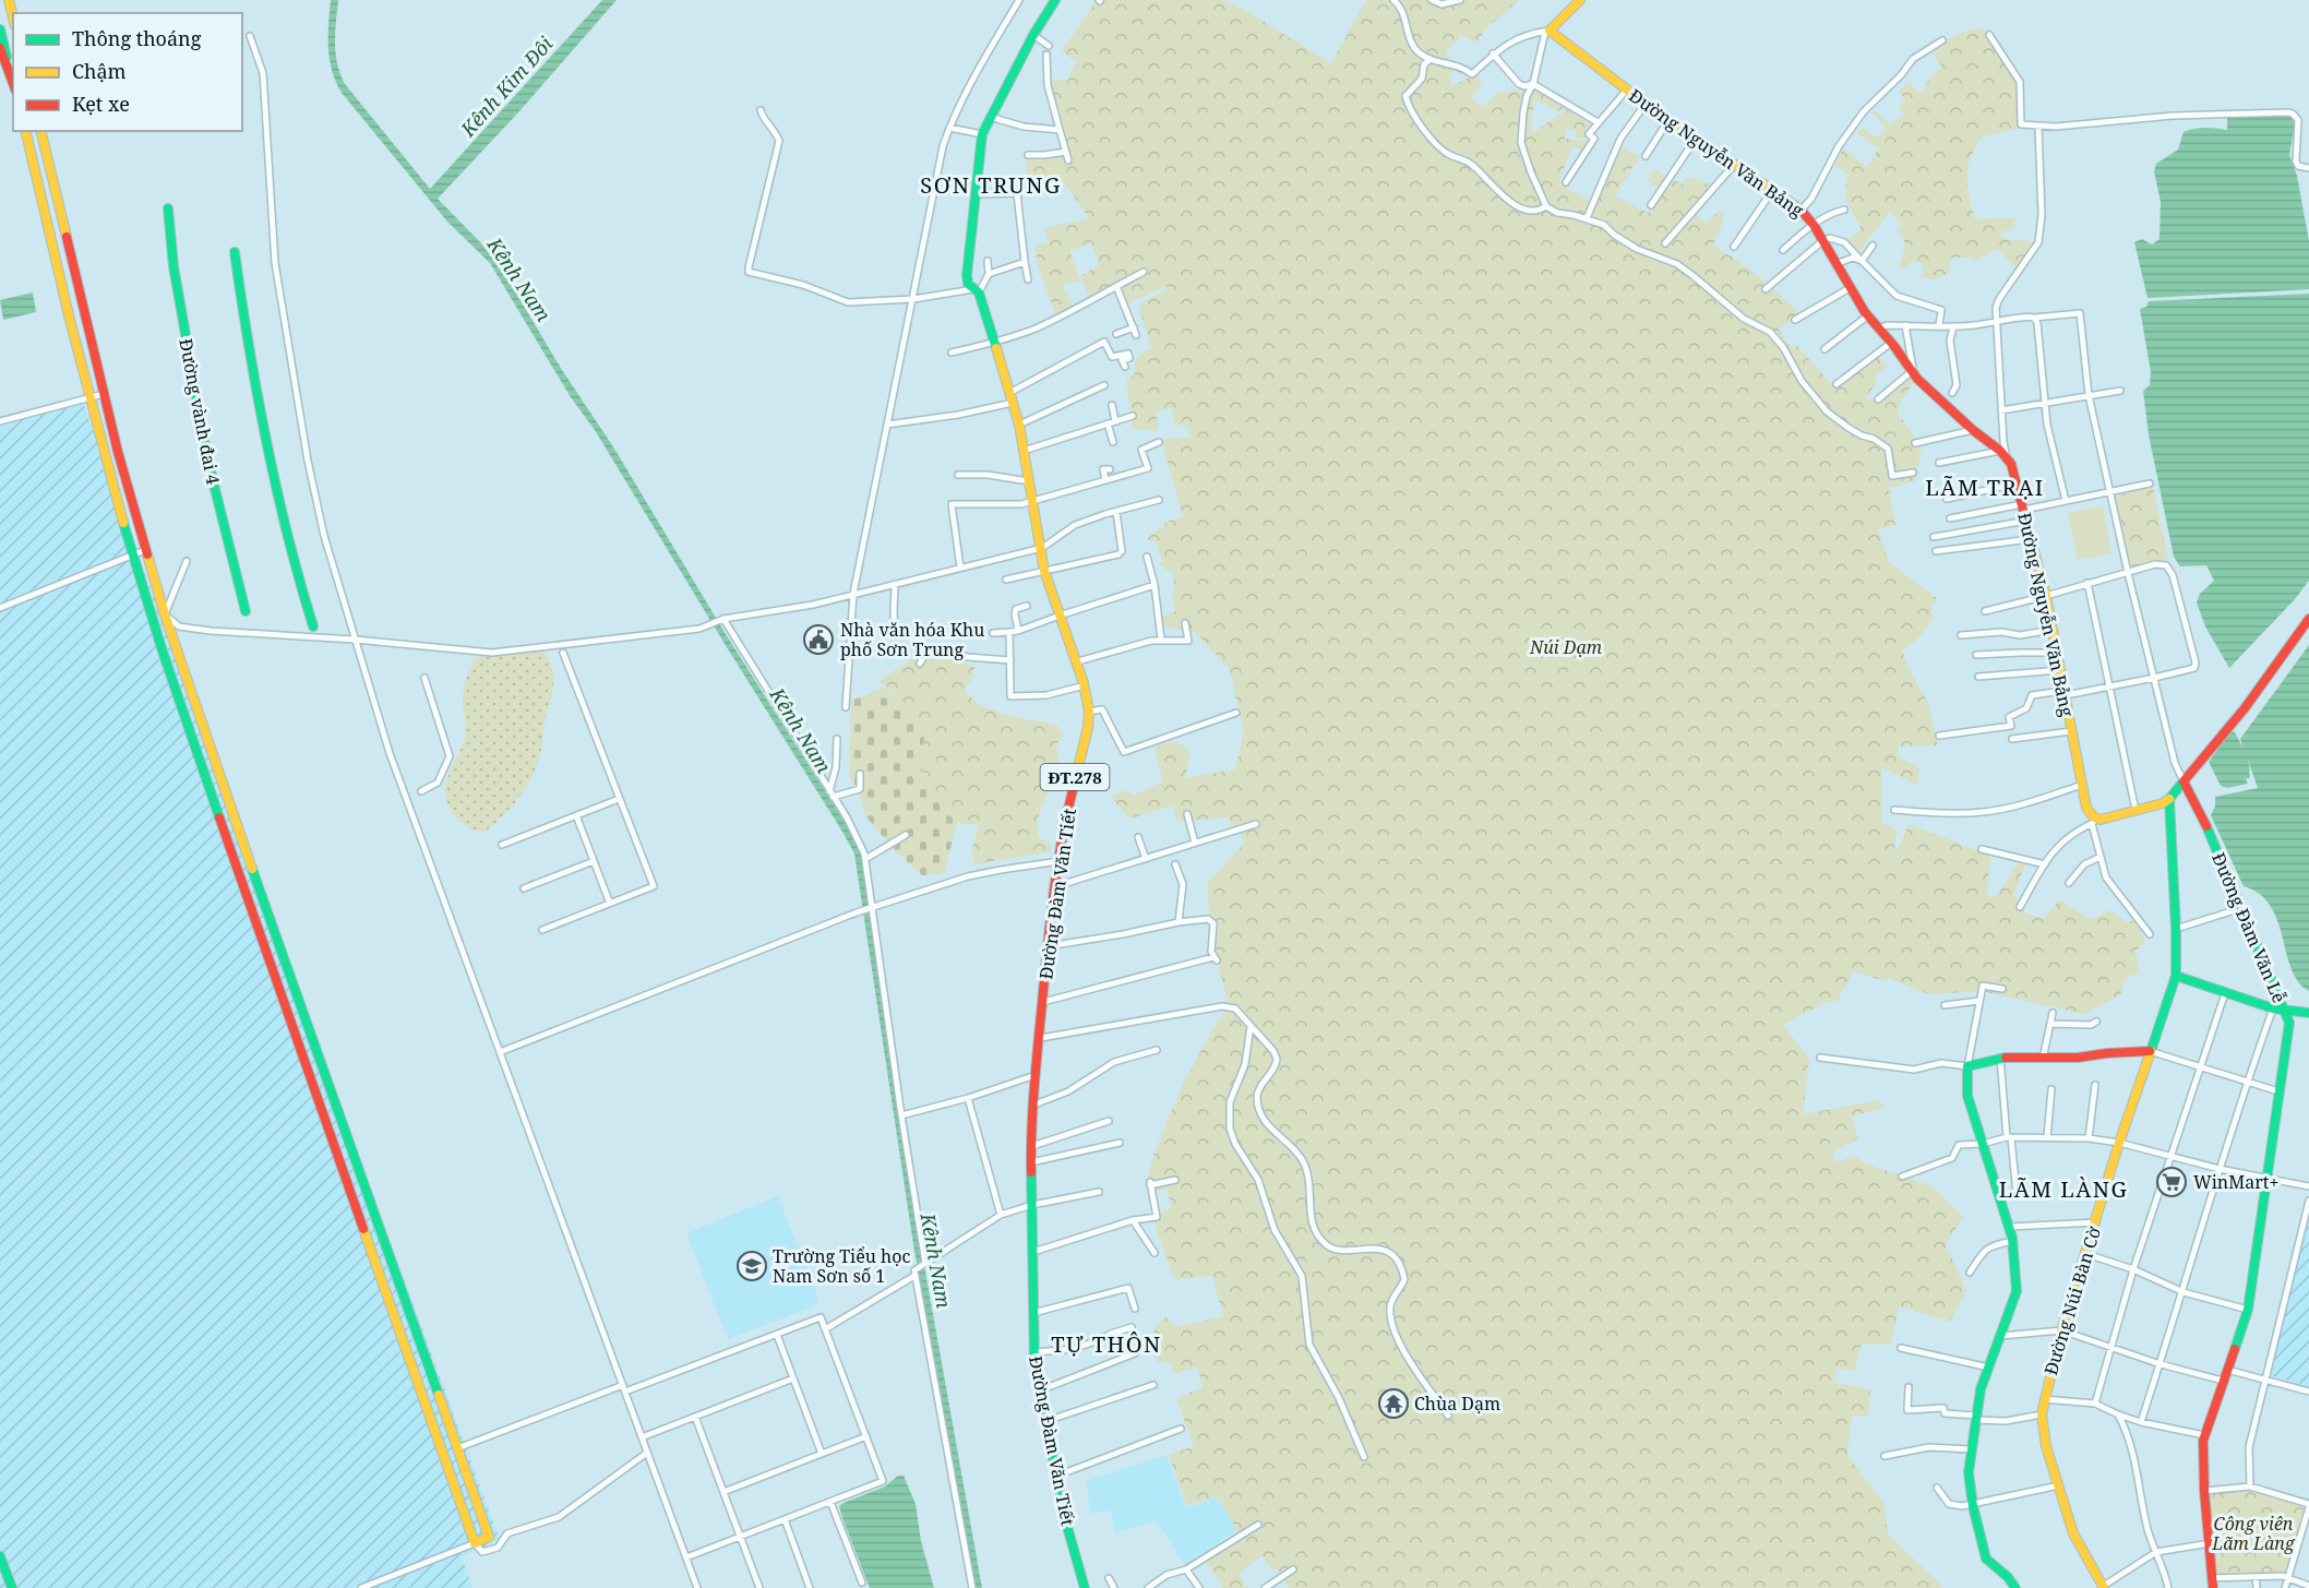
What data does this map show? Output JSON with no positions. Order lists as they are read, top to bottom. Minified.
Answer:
{"streets":{"main road":["Đường Nguyễn Văn Bảng","Đường vành đai 4","ĐT.278","Đường Đàm Văn Tiết","Đường Đàm Văn Lễ","Đường Núi Bàn Cờ"]},"districts":["SƠN TRUNG","LÃM TRẠI","LÃM LÀNG","TỰ THÔN"],"water":["Kênh Kim Đôi","Kênh Nam"],"parks":["Núi Dạm","Công viên Lãm Làng"],"places":{"public building":["Nhà văn hóa Khu phố Sơn Trung"],"supermarket":["WinMart+"],"school or university":["Trường Tiểu học Nam Sơn số 1"],"temple":["Chùa Dạm"]},"legend":["Thông thoáng","Chậm","Kẹt xe"]}
